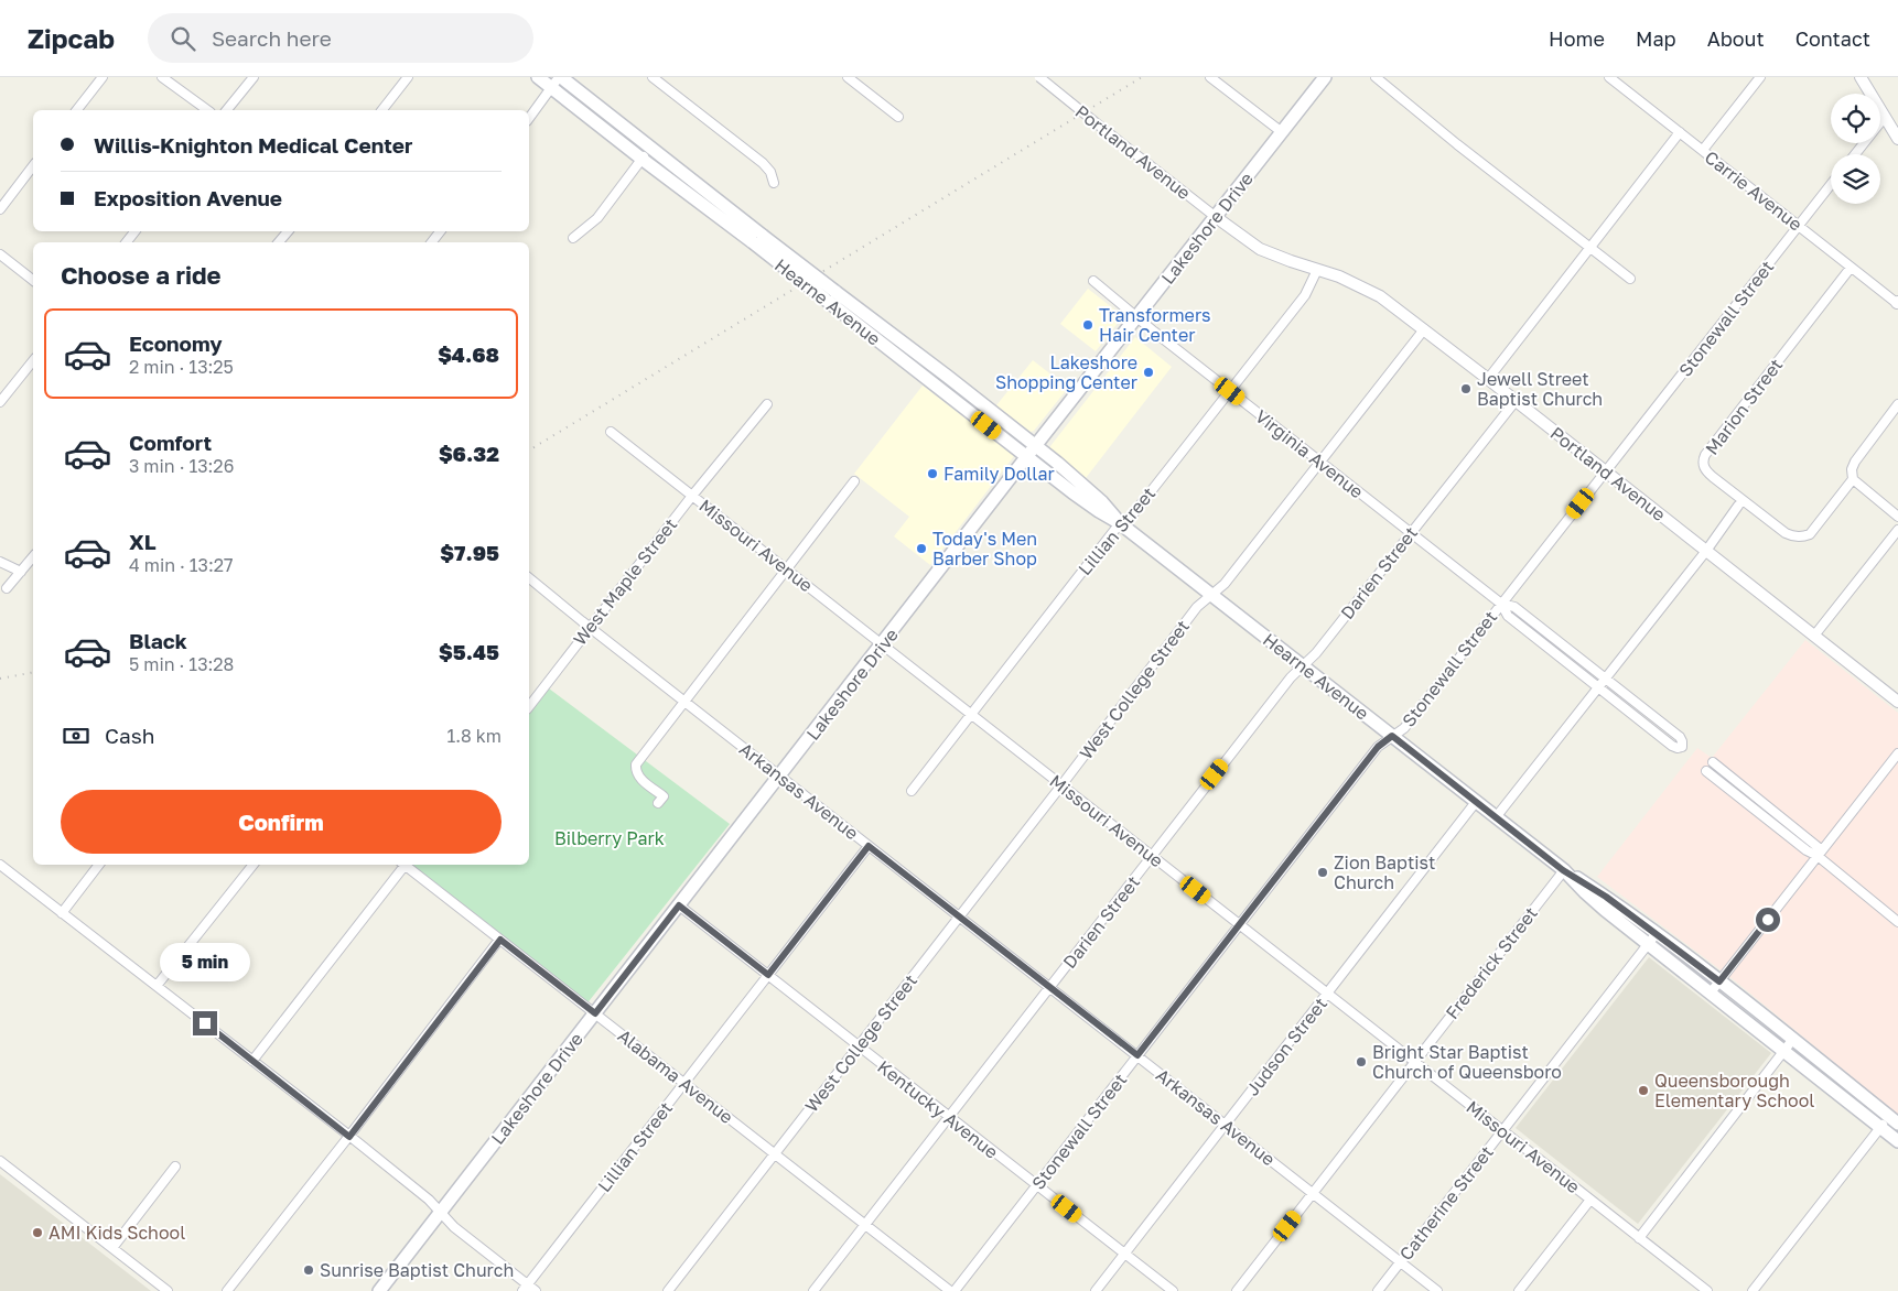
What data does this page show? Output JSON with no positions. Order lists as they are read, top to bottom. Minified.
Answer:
{"streets":{"main road":["Lakeshore Drive","Hearne Avenue"],"street":["Portland Avenue","Carrie Avenue","Stonewall Street","Marion Street","Virginia Avenue","Lillian Street","Missouri Avenue","Darien Street","West Maple Street","West College Street","Arkansas Avenue","Frederick Street","Judson Street","Alabama Avenue","Kentucky Avenue","Catherine Street"]},"crossings":[["Portland Avenue","Lakeshore Drive"],["Portland Avenue","Stonewall Street"],["Portland Avenue","Lillian Street"],["Portland Avenue","Darien Street"],["Portland Avenue","West College Street"],["Carrie Avenue","Stonewall Street"],["Carrie Avenue","Marion Street"],["Lakeshore Drive","Hearne Avenue"],["Lakeshore Drive","Virginia Avenue"],["Lakeshore Drive","Missouri Avenue"],["Lakeshore Drive","Arkansas Avenue"],["Lakeshore Drive","Alabama Avenue"],["Lakeshore Drive","Kentucky Avenue"],["Hearne Avenue","Stonewall Street"],["Hearne Avenue","Lillian Street"],["Hearne Avenue","Darien Street"],["Hearne Avenue","West College Street"],["Hearne Avenue","Frederick Street"],["Hearne Avenue","Judson Street"],["Hearne Avenue","Catherine Street"],["Stonewall Street","Virginia Avenue"],["Stonewall Street","Missouri Avenue"],["Stonewall Street","Arkansas Avenue"],["Stonewall Street","Kentucky Avenue"],["Virginia Avenue","Lillian Street"],["Virginia Avenue","Darien Street"],["Virginia Avenue","West College Street"],["Lillian Street","Missouri Avenue"],["Lillian Street","Arkansas Avenue"],["Lillian Street","Alabama Avenue"],["Lillian Street","Kentucky Avenue"],["Missouri Avenue","Darien Street"],["Missouri Avenue","West Maple Street"],["Missouri Avenue","West College Street"],["Missouri Avenue","Frederick Street"],["Missouri Avenue","Judson Street"],["Missouri Avenue","Catherine Street"],["Darien Street","Arkansas Avenue"],["Darien Street","Alabama Avenue"],["Darien Street","Kentucky Avenue"],["West Maple Street","Arkansas Avenue"],["West College Street","Arkansas Avenue"],["West College Street","Alabama Avenue"],["West College Street","Kentucky Avenue"],["Arkansas Avenue","Frederick Street"],["Arkansas Avenue","Judson Street"],["Arkansas Avenue","Catherine Street"],["Judson Street","Kentucky Avenue"]],"parks":["Bilberry Park"],"places":["Transformers Hair Center","Lakeshore Shopping Center","Jewell Street Baptist Church","Family Dollar","Today's Men Barber Shop","Zion Baptist Church","Bright Star Baptist Church of Queensboro","Queensborough Elementary School","AMI Kids School","Sunrise Baptist Church"],"page":{"header":"Zipcab","search":"Search here","nav":["Home","Map","About","Contact"],"banner":["Willis-Knighton Medical Center","Exposition Avenue"],"heading":"Choose a ride","list":[{"name":"Economy","note":"2 min · 13:25","value":"$4.68"},{"name":"Comfort","note":"3 min · 13:26","value":"$6.32"},{"name":"XL","note":"4 min · 13:27","value":"$7.95"},{"name":"Black","note":"5 min · 13:28","value":"$5.45"}],"pay":["Cash","1.8 km"],"buttons":"Confirm","bubble":"5 min"}}
